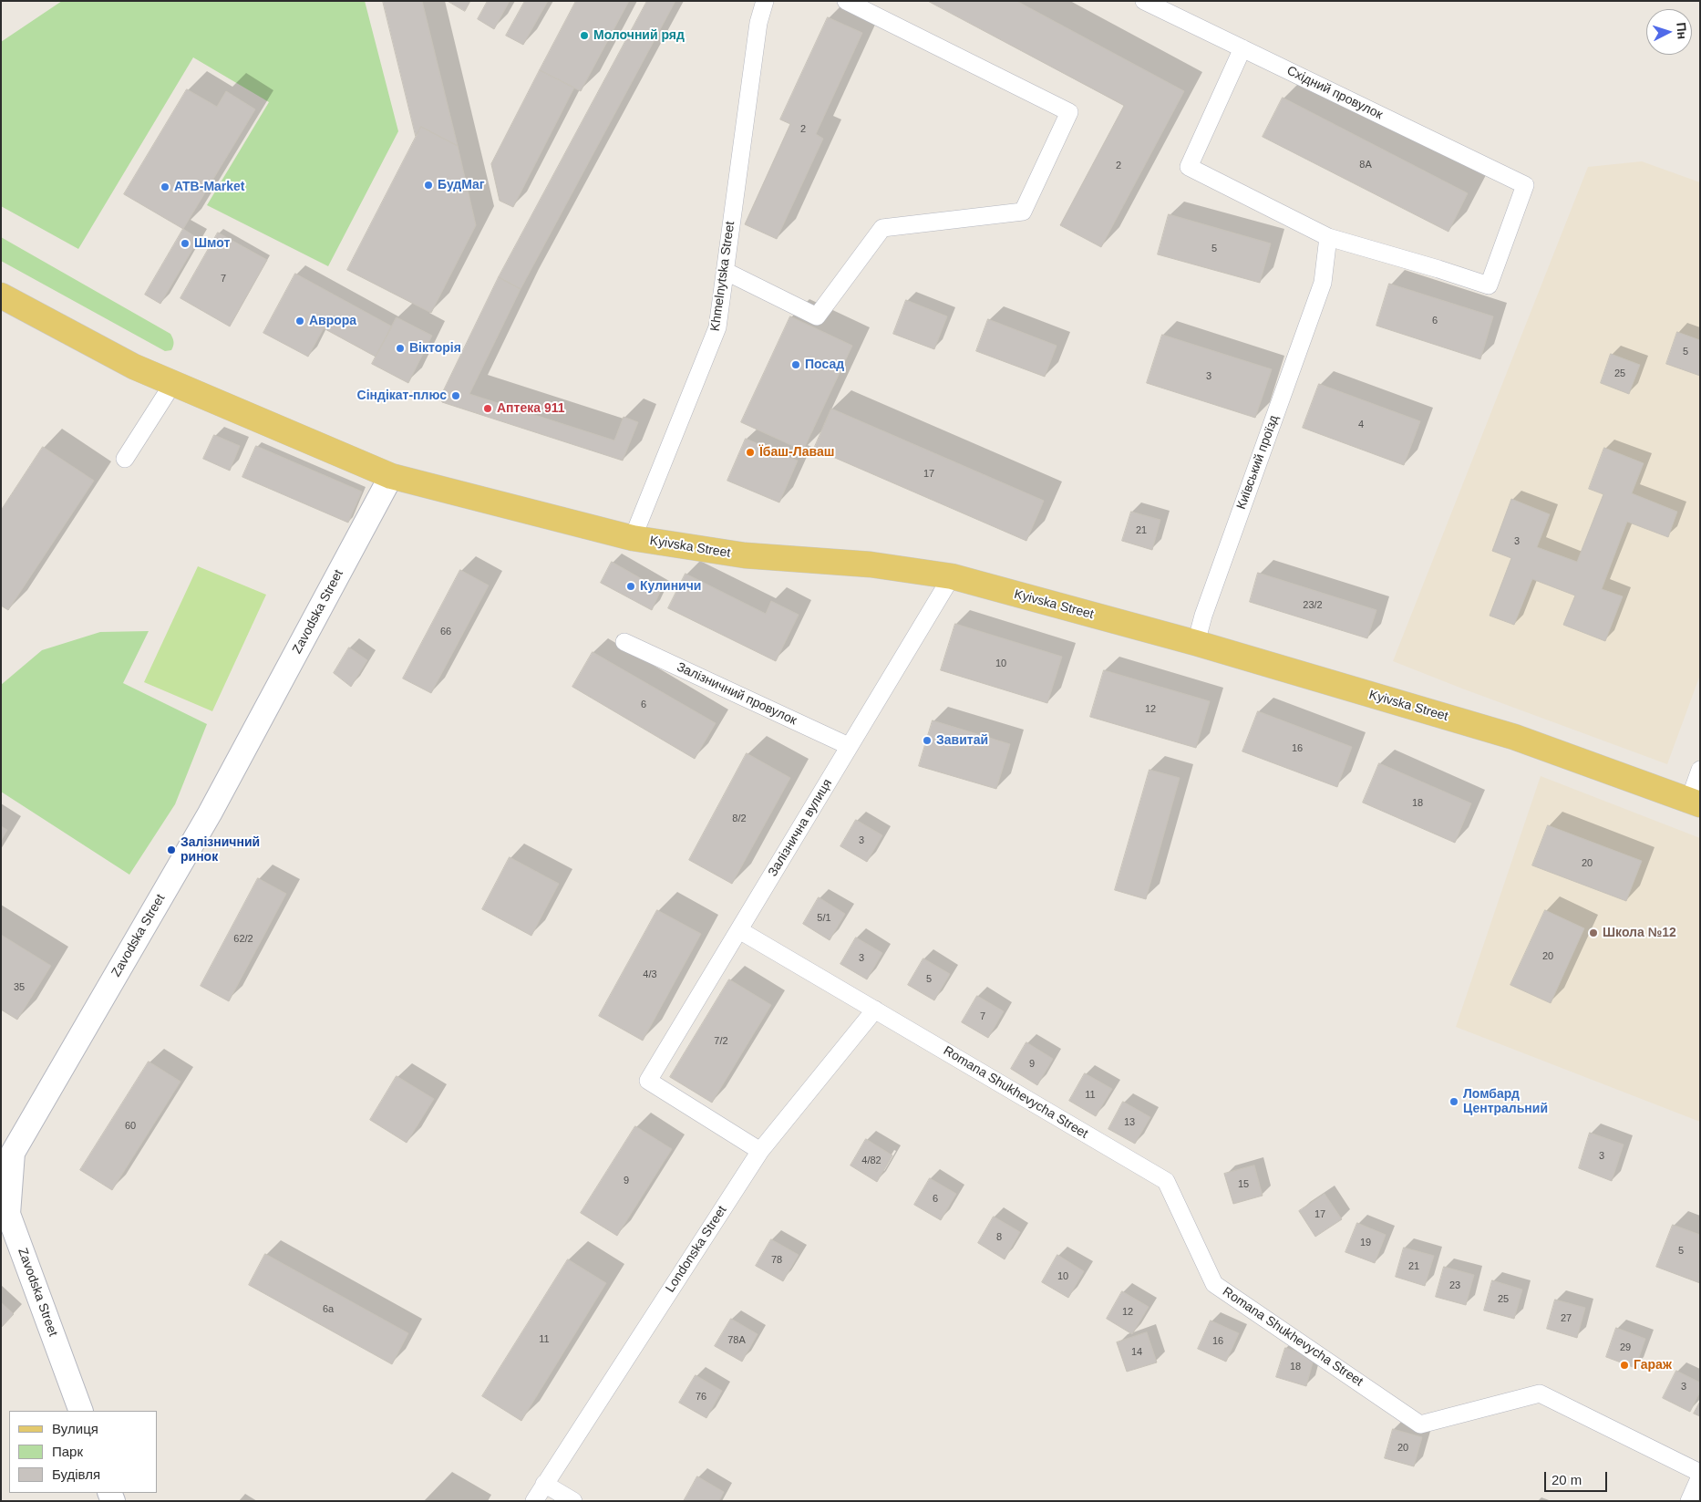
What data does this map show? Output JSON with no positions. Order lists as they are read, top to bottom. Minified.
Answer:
{"streets":{"main road":["Kyivska Street"],"street":["Східний провулок","Khmelnytska Street","Київський проїзд","Zavodska Street","Залізничний провулок","Залізнична вулиця","Romana Shukhevycha Street","Londonska Street"]},"crossings":[["Східний провулок","Київський проїзд"],["Khmelnytska Street","Kyivska Street"],["Київський проїзд","Kyivska Street"],["Kyivska Street","Zavodska Street"],["Kyivska Street","Залізнична вулиця"],["Залізничний провулок","Залізнична вулиця"],["Залізнична вулиця","Romana Shukhevycha Street"],["Залізнична вулиця","Londonska Street"],["Romana Shukhevycha Street","Londonska Street"]],"places":["Молочний ряд","БудМаг","ATB-Market","Шмот","Аврора","Вікторія","Посад","Сіндікат-плюс","Аптека 911","Їбаш-Лаваш","Кулиничи","Завитай","Залізничний ринок","Школа №12","Ломбард Центральний","Гараж"],"house_numbers":["2","8А","2","5","7","6","5","25","3","4","17","21","3","23/2","66","10","6","12","16","18","8/2","3","20","5/1","62/2","20","3","4/3","5","35","7","7/2","9","11","13","60","3","4/82","9","15","6","17","8","19","5","78","21","10","23","25","6а","12","27","11","78А","16","29","14","18","3","76","20"],"legend":["Вулиця","Парк","Будівля"],"scale_bar":"20 m","north":"right"}
